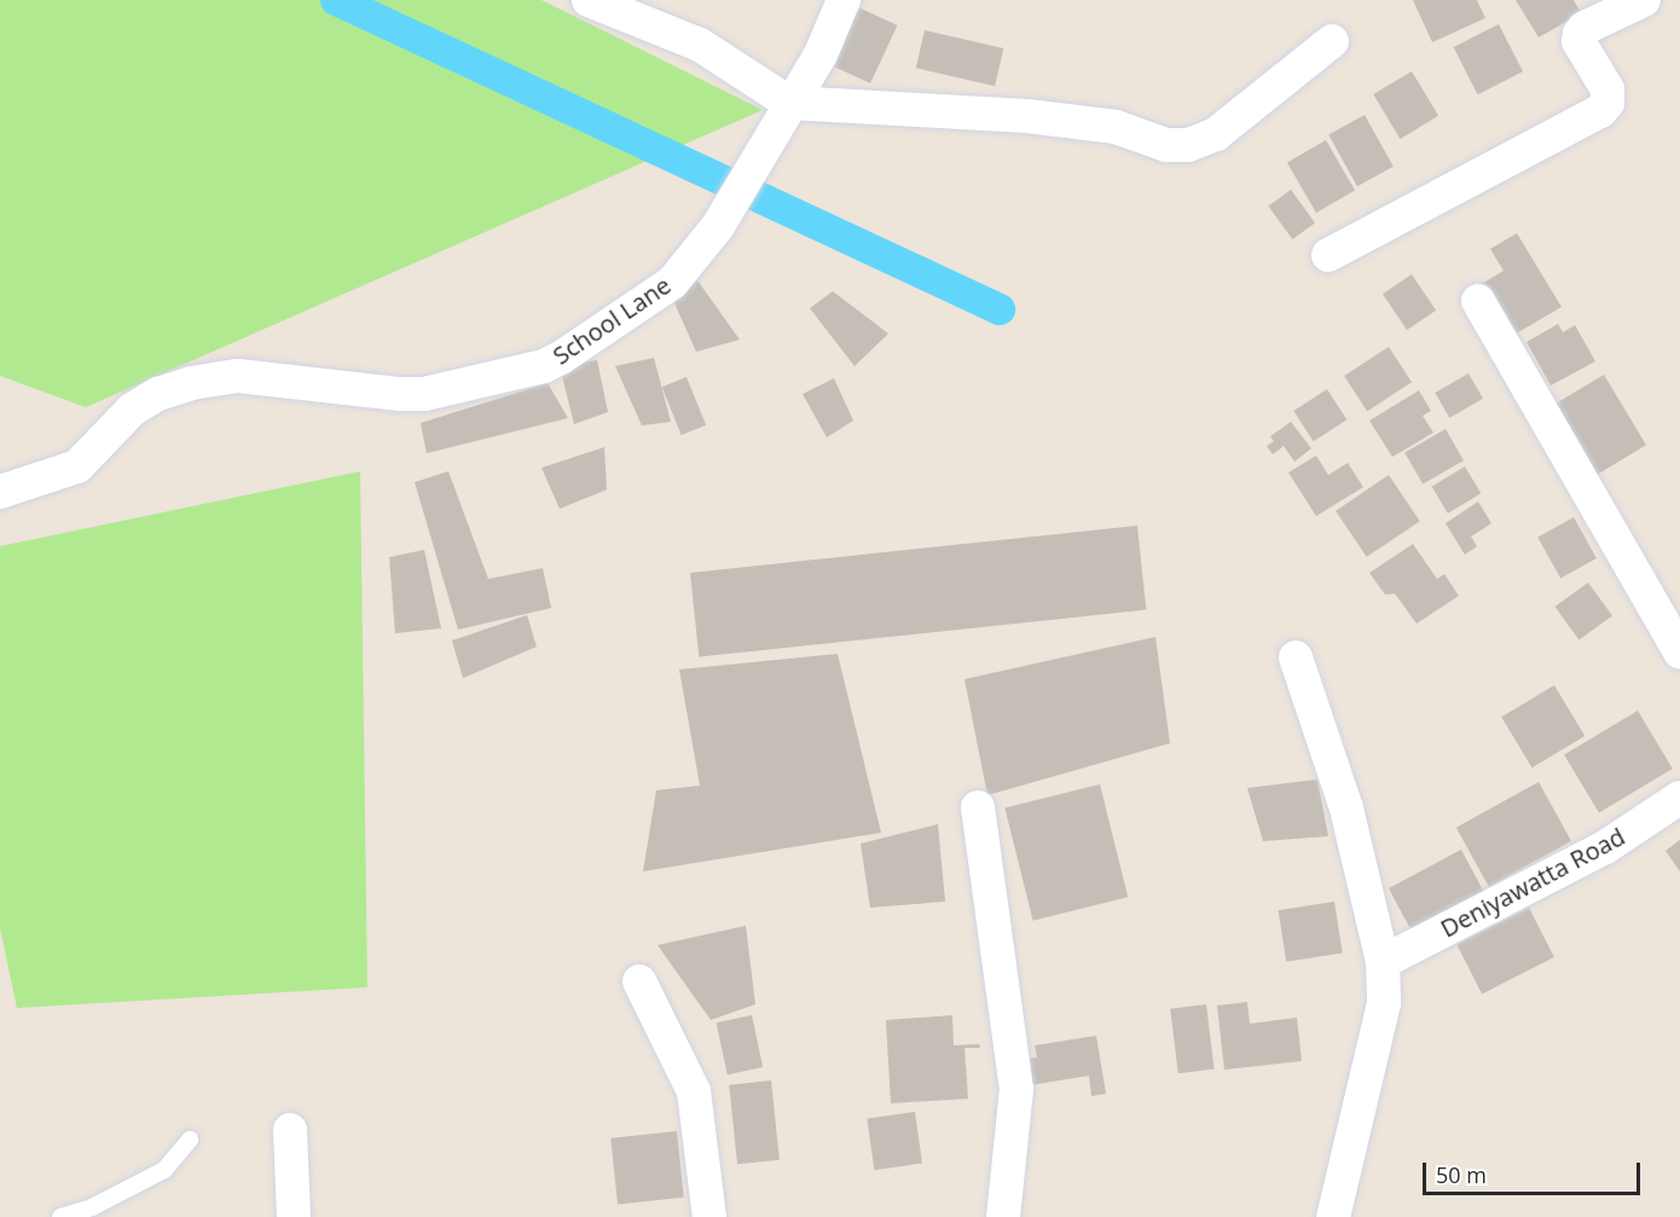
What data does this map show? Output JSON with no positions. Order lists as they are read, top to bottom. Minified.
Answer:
{"streets":{"street":["School Lane","Deniyawatta Road"]},"scale_bar":"50 m"}
